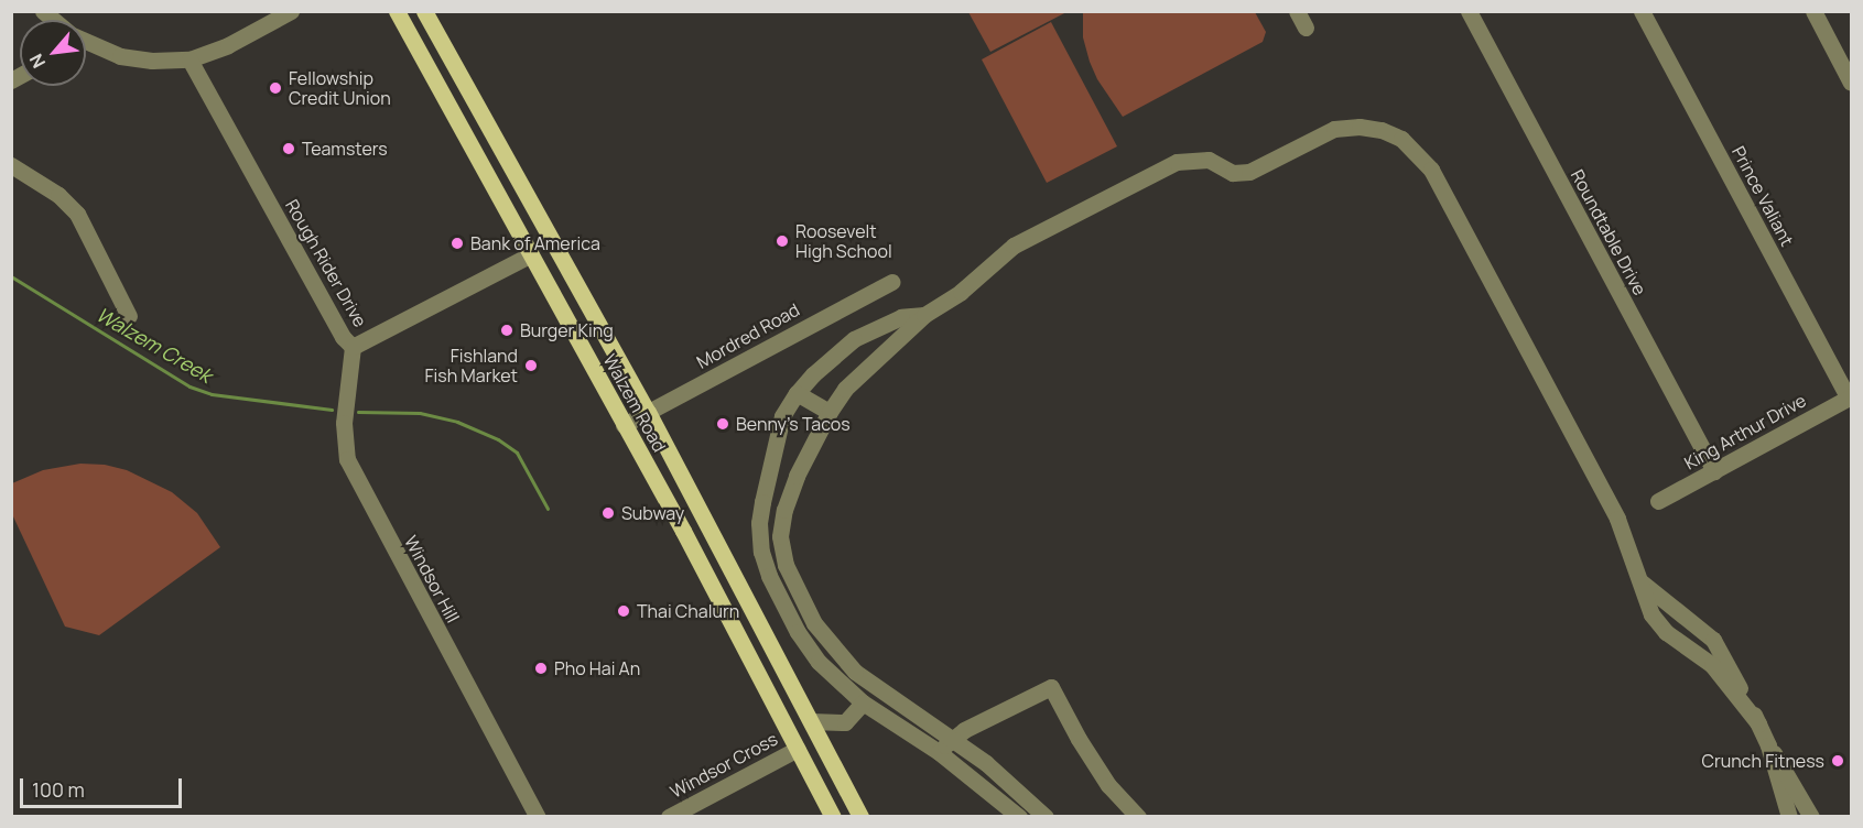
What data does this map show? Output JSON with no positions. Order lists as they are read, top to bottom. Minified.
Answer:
{"streets":{"main road":["Walzem Road"],"street":["Prince Valiant","Roundtable Drive","Rough Rider Drive","Mordred Road","King Arthur Drive","Windsor Hill","Windsor Cross"]},"crossings":[["Prince Valiant","King Arthur Drive"],["Roundtable Drive","King Arthur Drive"],["Rough Rider Drive","Walzem Road"],["Rough Rider Drive","Windsor Hill"],["Mordred Road","Walzem Road"],["Walzem Road","Windsor Cross"]],"water":["Walzem Creek"],"places":["Fellowship Credit Union","Teamsters","Roosevelt High School","Bank of America","Burger King","Fishland Fish Market","Benny's Tacos","Subway","Thai Chalurn","Pho Hai An","Crunch Fitness"],"scale_bar":"100 m","north":"bottom left"}
